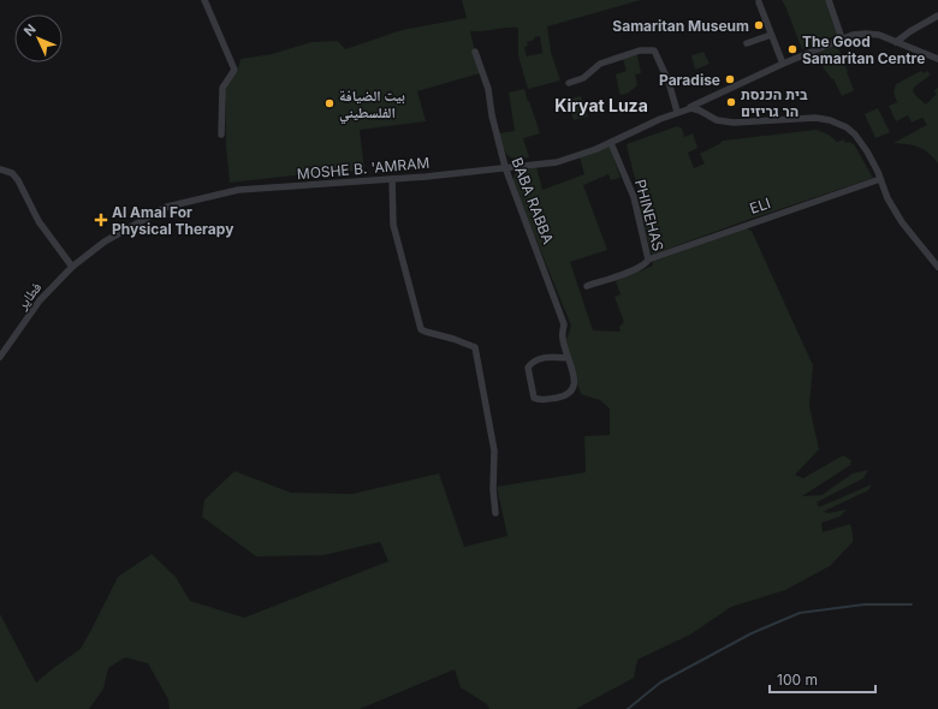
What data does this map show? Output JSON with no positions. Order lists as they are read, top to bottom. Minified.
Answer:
{"streets":{"street":["MOSHE B. 'AMRAM","BABA RABBA","ELI","PHINEHAS","فطاير"]},"crossings":[["MOSHE B. 'AMRAM","BABA RABBA"],["MOSHE B. 'AMRAM","PHINEHAS"],["MOSHE B. 'AMRAM","فطاير"],["ELI","PHINEHAS"]],"districts":["Kiryat Luza"],"places":{"other":["Samaritan Museum","The Good Samaritan Centre","Paradise","בית הכנסת הר גריזים","بيت الضيافة الفلسطيني"],"health":["Al Amal For Physical Therapy"]},"scale_bar":"100 m","north":"top left"}
